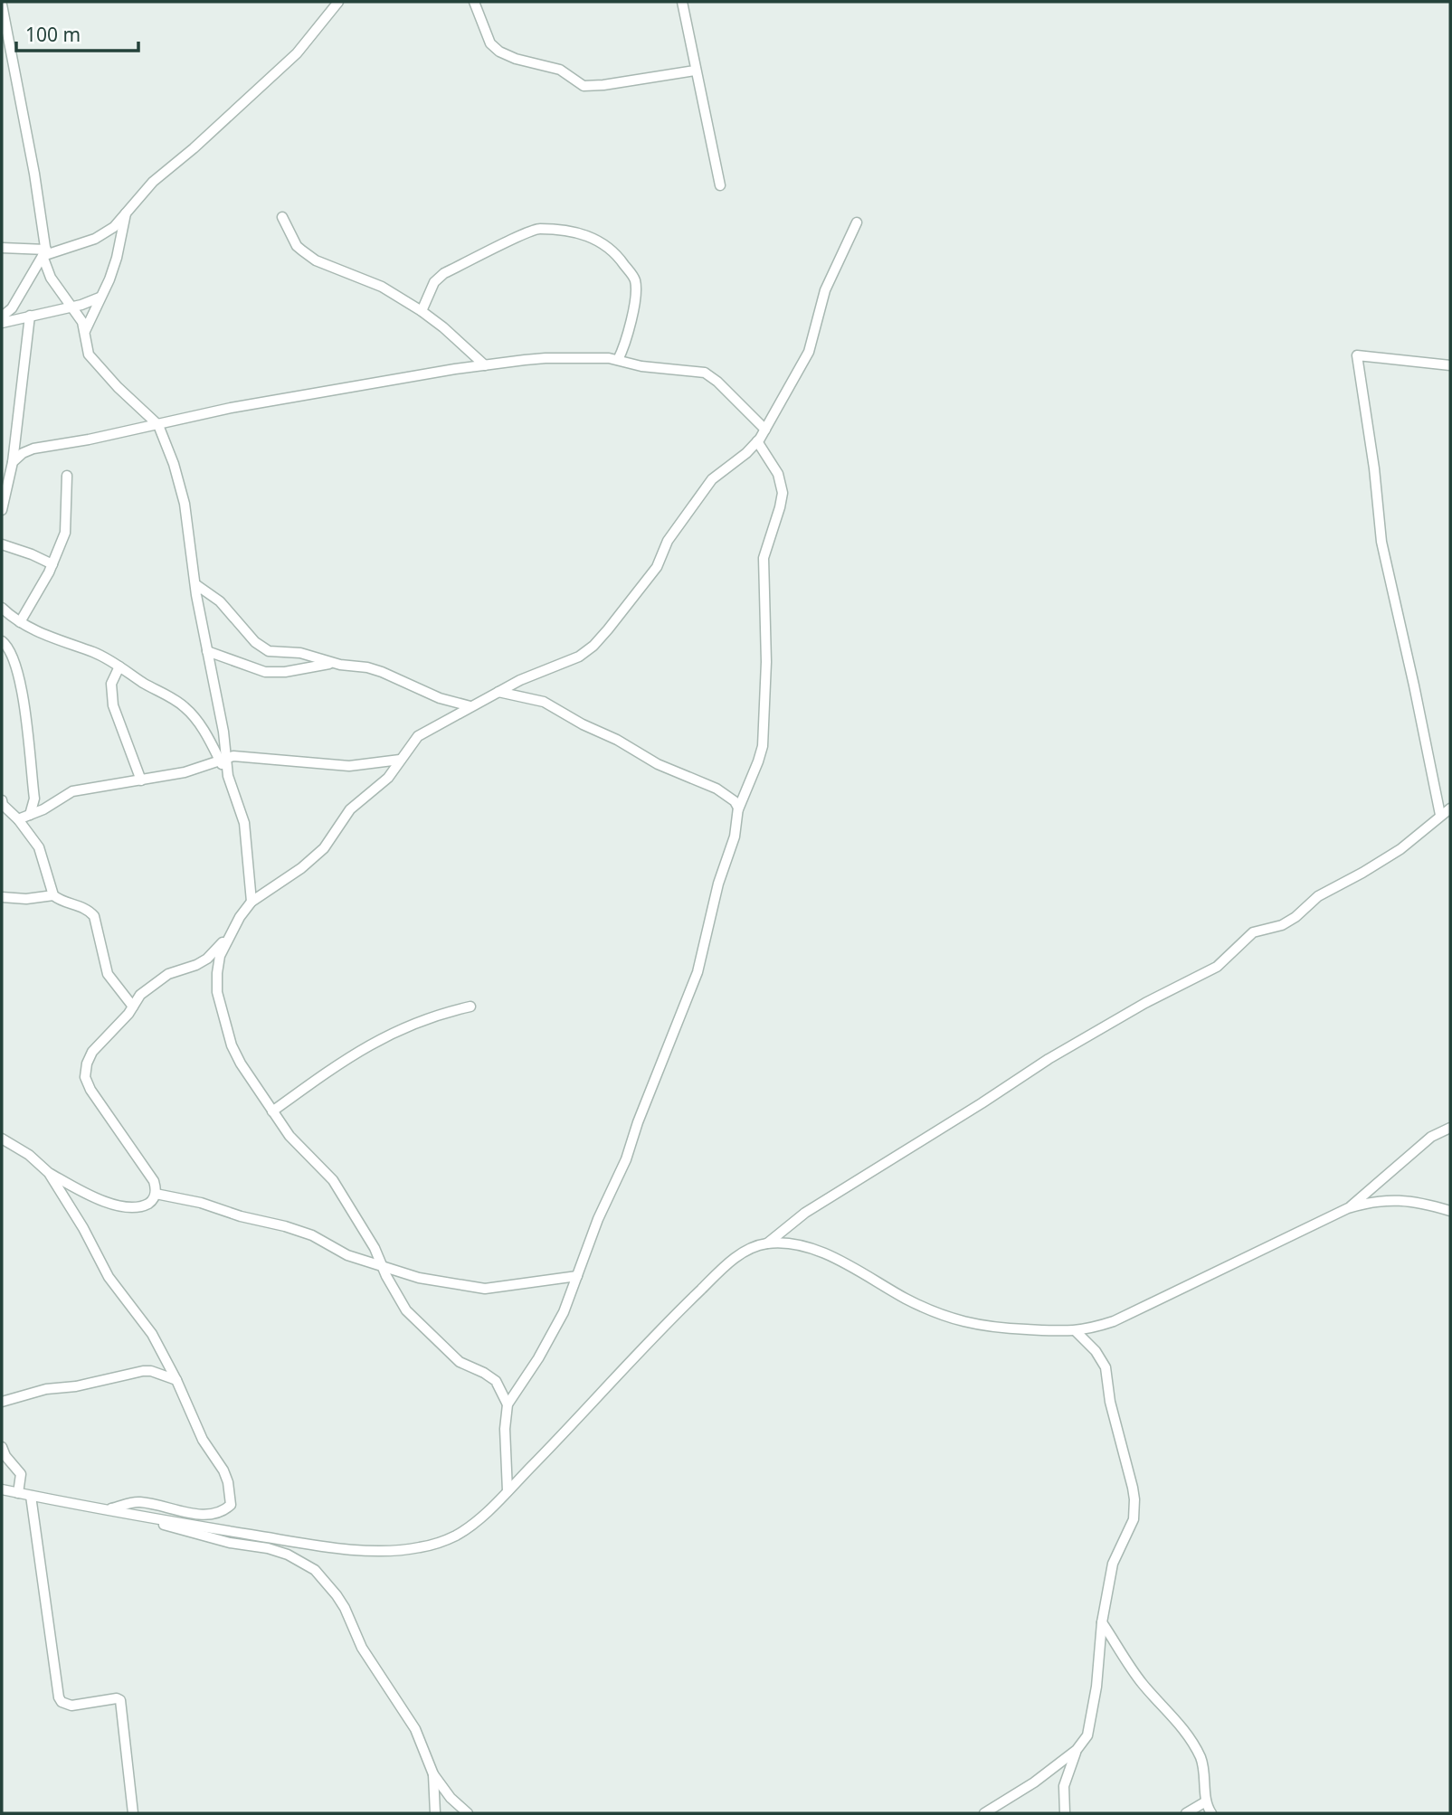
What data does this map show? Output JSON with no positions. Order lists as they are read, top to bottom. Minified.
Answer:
{"scale_bar":"100 m"}
